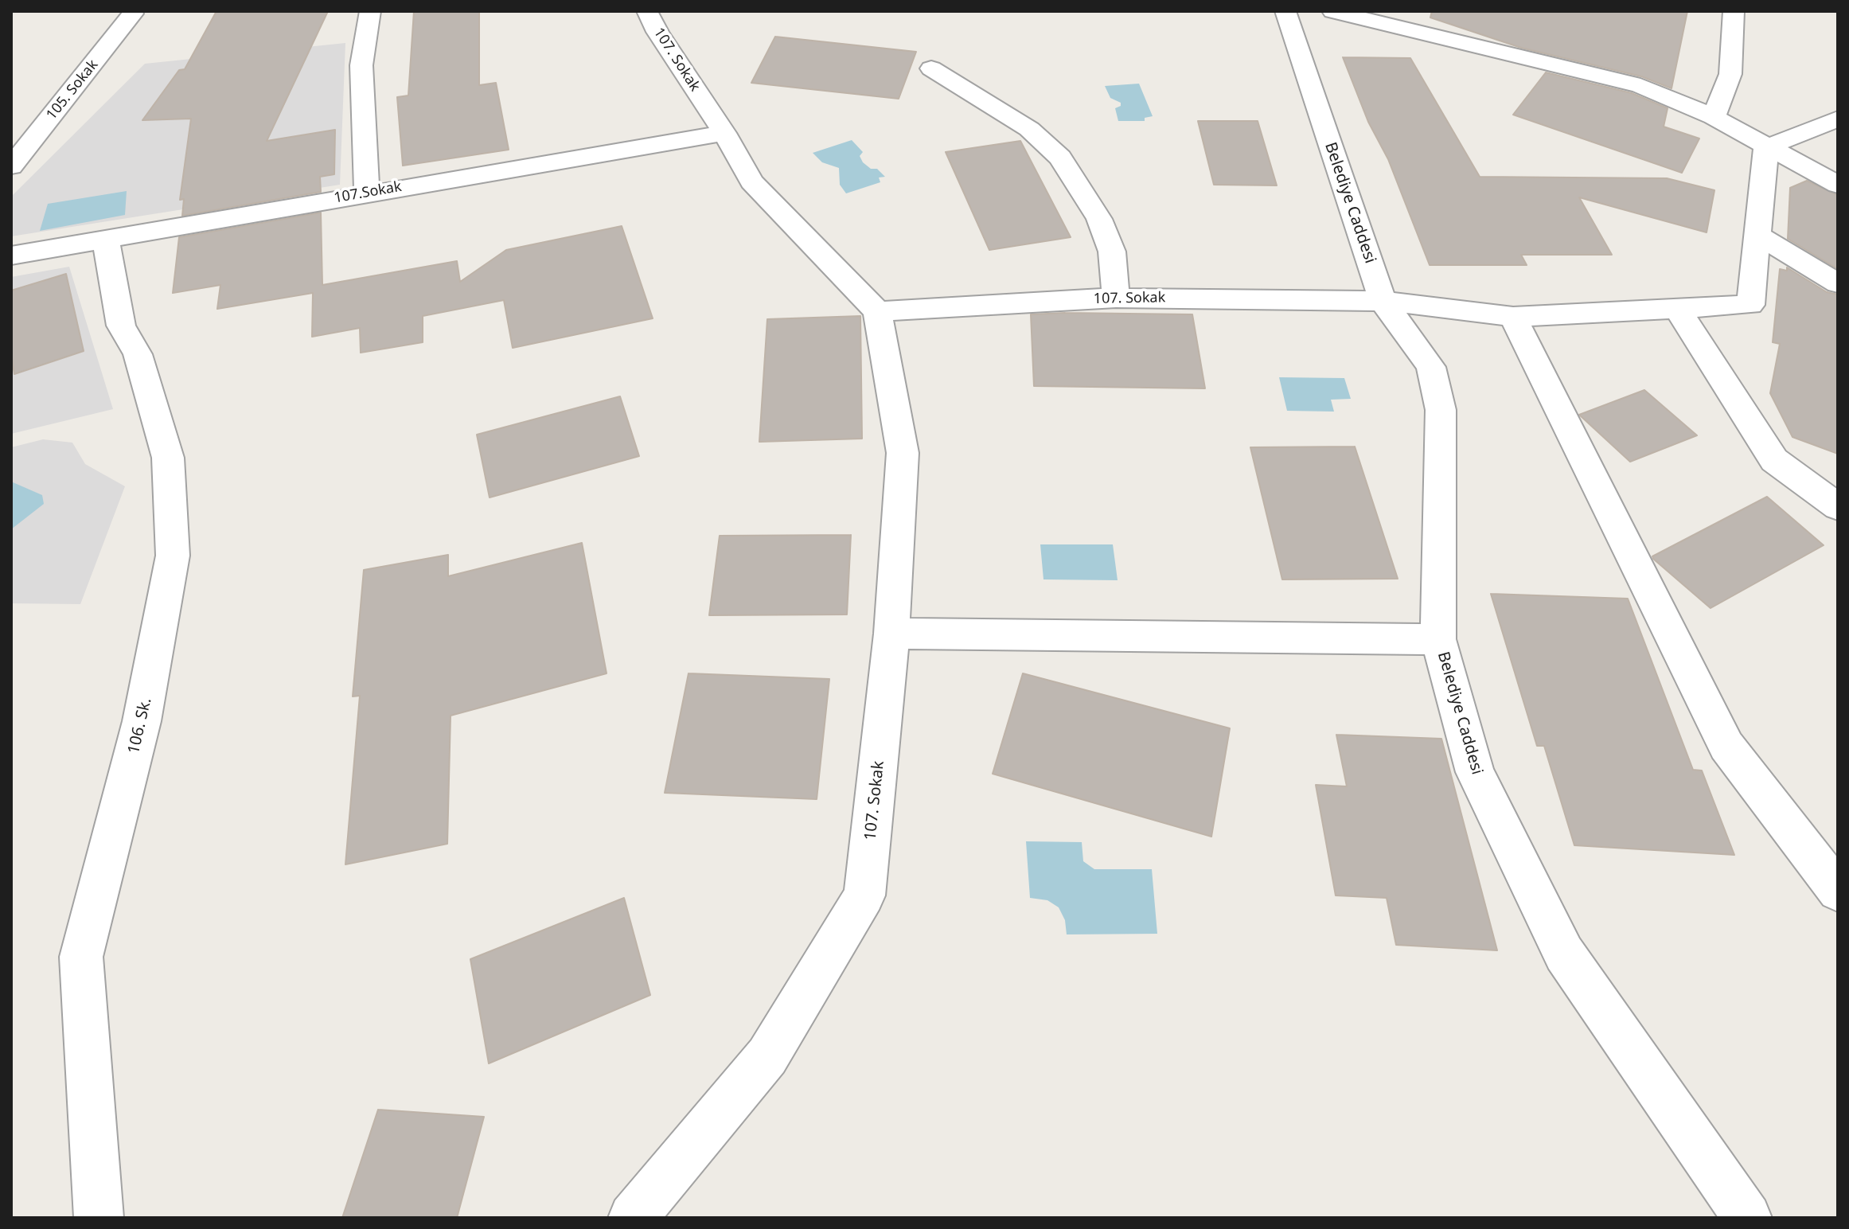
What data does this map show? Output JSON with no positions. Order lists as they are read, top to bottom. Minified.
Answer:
{"streets":{"street":["107. Sokak","105. Sokak","107.Sokak","Belediye Caddesi","106. Sk."]},"crossings":[["107. Sokak","107.Sokak"],["107. Sokak","Belediye Caddesi"],["107.Sokak","106. Sk."]]}
